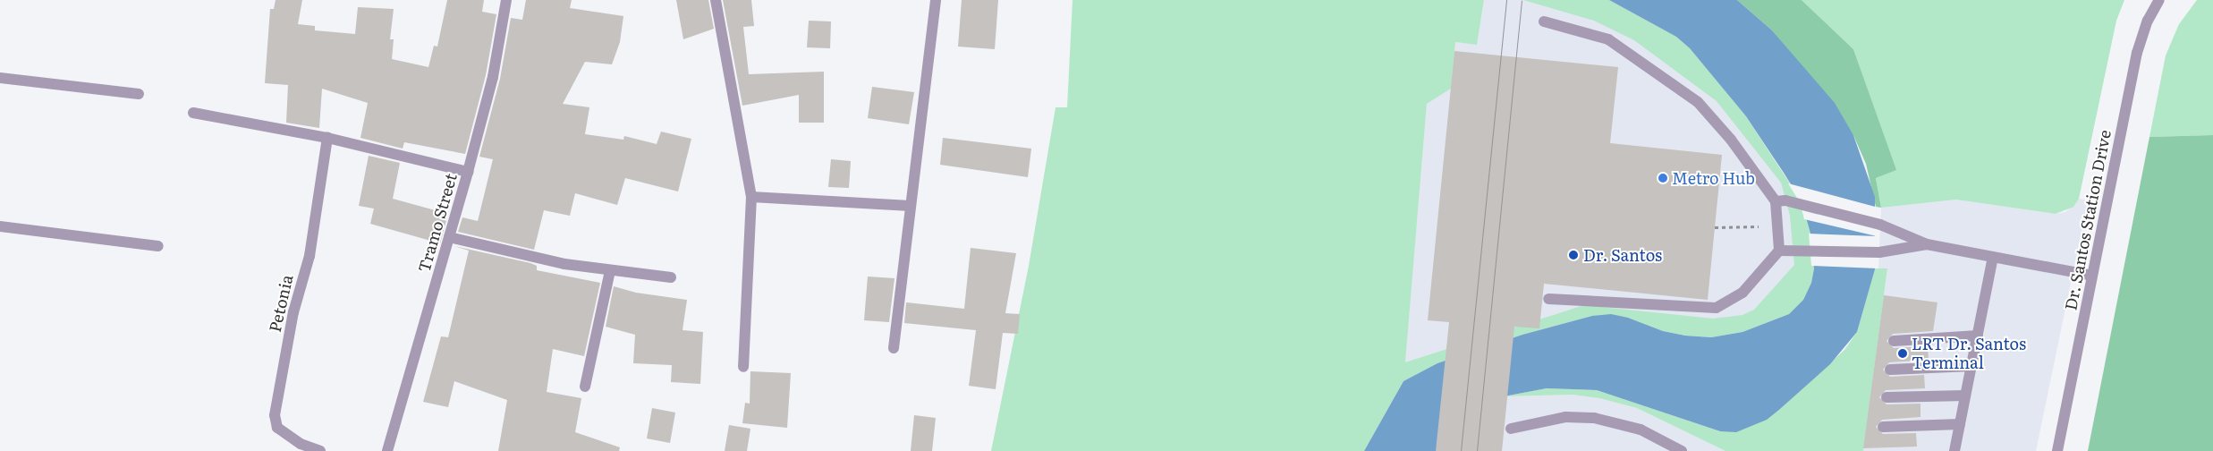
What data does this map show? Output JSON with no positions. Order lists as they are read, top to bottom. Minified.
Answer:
{"streets":{"street":["Dr. Santos Station Drive","Tramo Street","Petonia"]},"places":["Metro Hub","Dr. Santos","LRT Dr. Santos Terminal"]}
